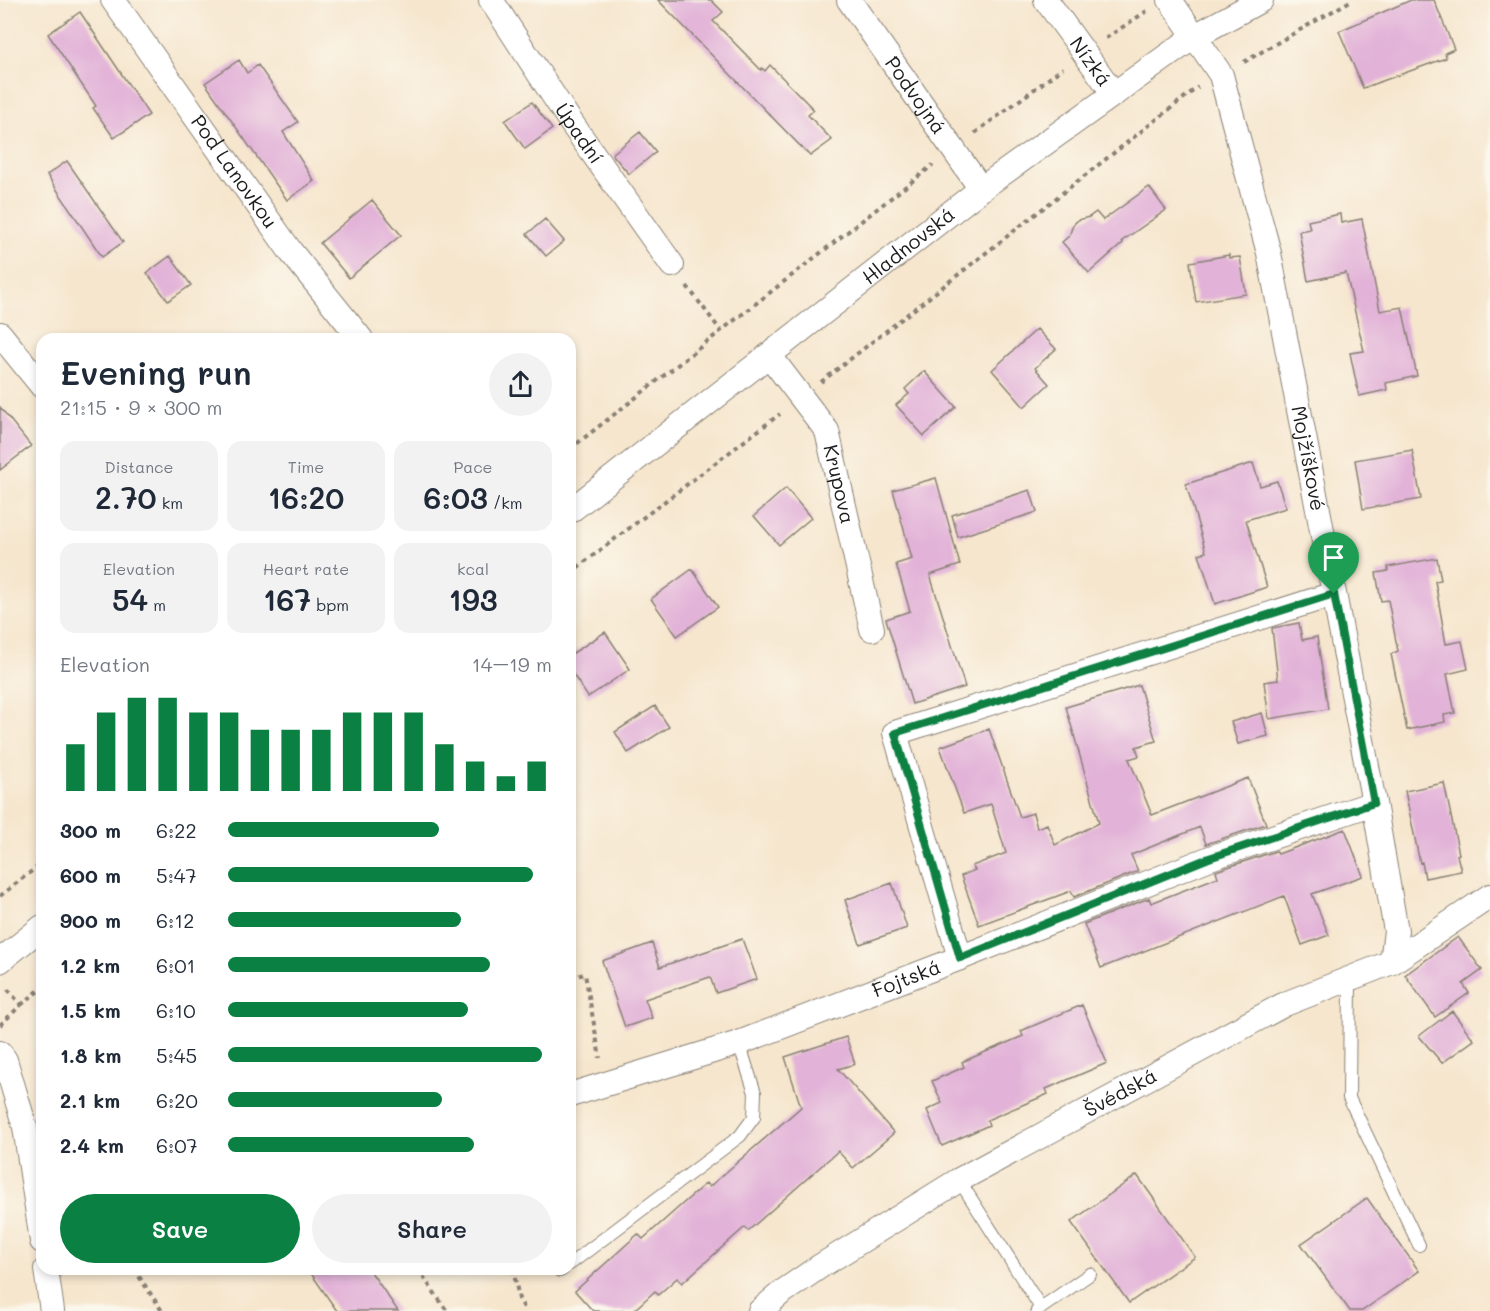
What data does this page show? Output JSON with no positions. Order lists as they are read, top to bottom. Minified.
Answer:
{"streets":{"street":["Nízká","Podvojná","Úpadní","Pod Lanovkou","Hladnovská","Mojžíškové","Krupova","Fojtská","Švédská"]},"crossings":[["Nízká","Hladnovská"],["Podvojná","Hladnovská"],["Hladnovská","Mojžíškové"],["Hladnovská","Krupova"],["Mojžíškové","Fojtská"],["Mojžíškové","Švédská"]],"page":{"heading":["Evening run","21:15 · 9 × 300 m"],"stats":[["Distance","2.70 km"],["Time","16:20"],["Pace","6:03 /km"],["Elevation","54 m"],["Heart rate","167 bpm"],["kcal","193"]],"chart":["Elevation","14–19 m"],"list":[{"name":"300 m","note":"6:22"},{"name":"600 m","note":"5:47"},{"name":"900 m","note":"6:12"},{"name":"1.2 km","note":"6:01"},{"name":"1.5 km","note":"6:10"},{"name":"1.8 km","note":"5:45"},{"name":"2.1 km","note":"6:20"},{"name":"2.4 km","note":"6:07"}],"buttons":["Save","Share"]}}
